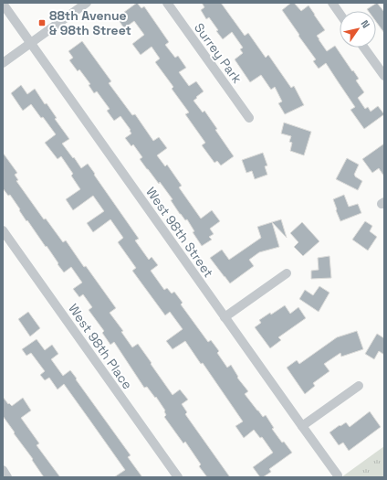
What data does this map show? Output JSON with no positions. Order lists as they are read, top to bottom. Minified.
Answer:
{"streets":{"street":["Surrey Park","West 98th Street","West 98th Place"]},"places":{"transit":["88th Avenue & 98th Street"]},"north":"top right"}
